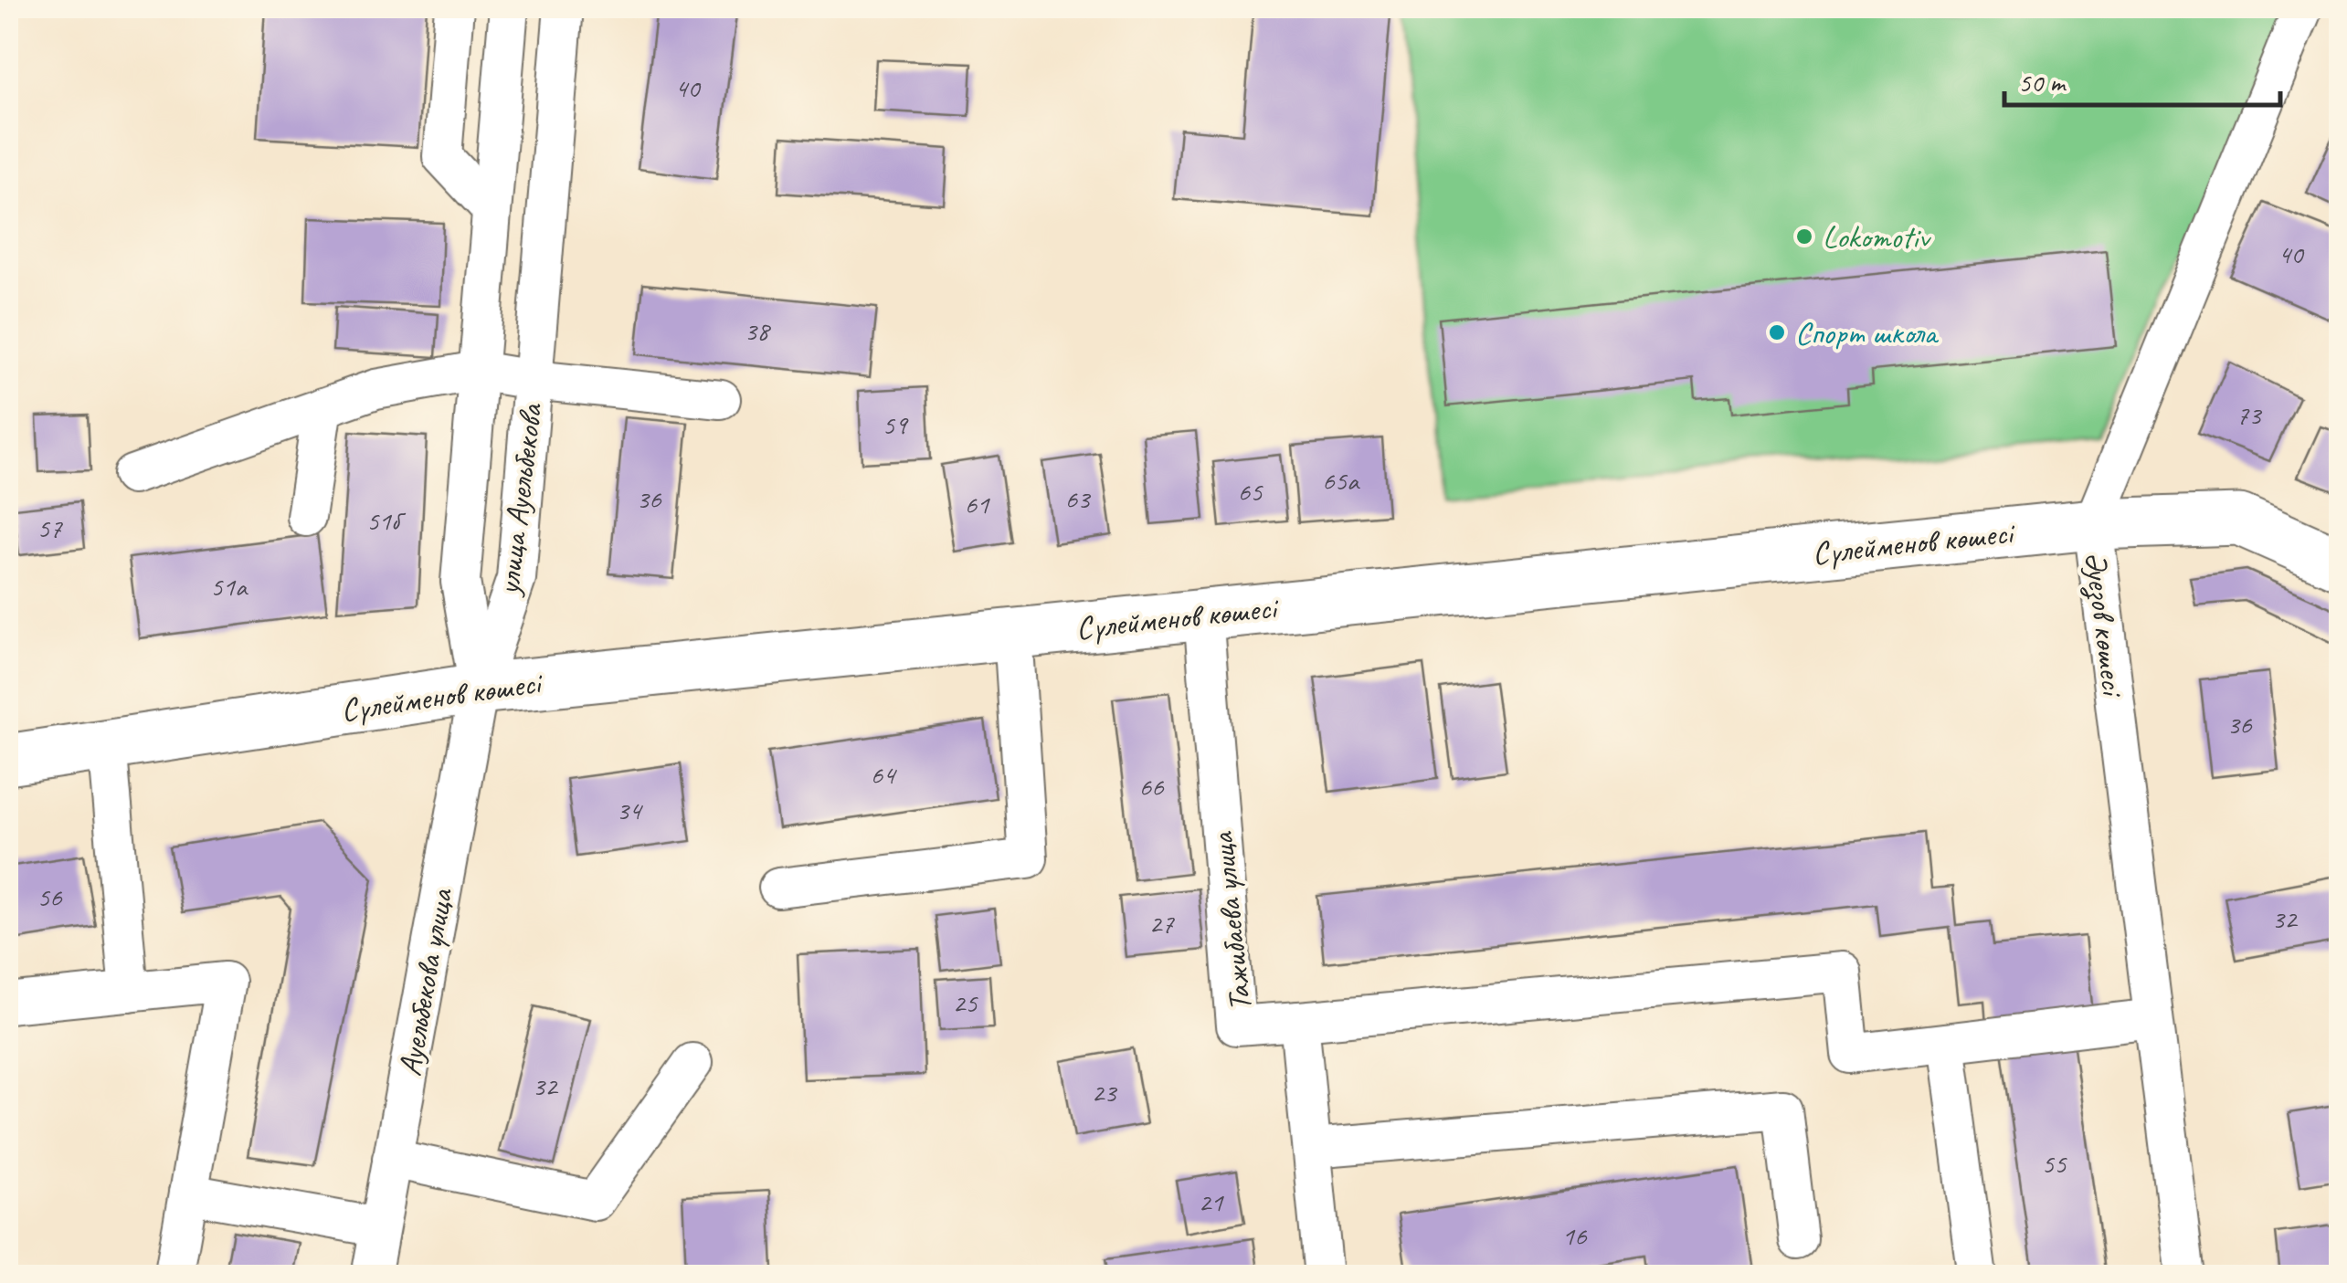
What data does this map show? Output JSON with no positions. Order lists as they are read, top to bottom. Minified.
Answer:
{"streets":{"main road":["Сүлейменов көшесі"],"street":["улица Ауельбекова","Әуезов көшесі","Тажибаева улица","Ауельбекова улица"]},"crossings":[["улица Ауельбекова","Сүлейменов көшесі"],["улица Ауельбекова","Ауельбекова улица"],["Сүлейменов көшесі","Әуезов көшесі"],["Сүлейменов көшесі","Тажибаева улица"],["Сүлейменов көшесі","Ауельбекова улица"]],"places":["Lokomotiv","Спорт школа"],"house_numbers":["40","40","38","73","59","65а","65","36","63","61","51б","57","51а","36","64","66","34","56","32","27","25","32","23","55","21","16"],"scale_bar":"50 m"}
